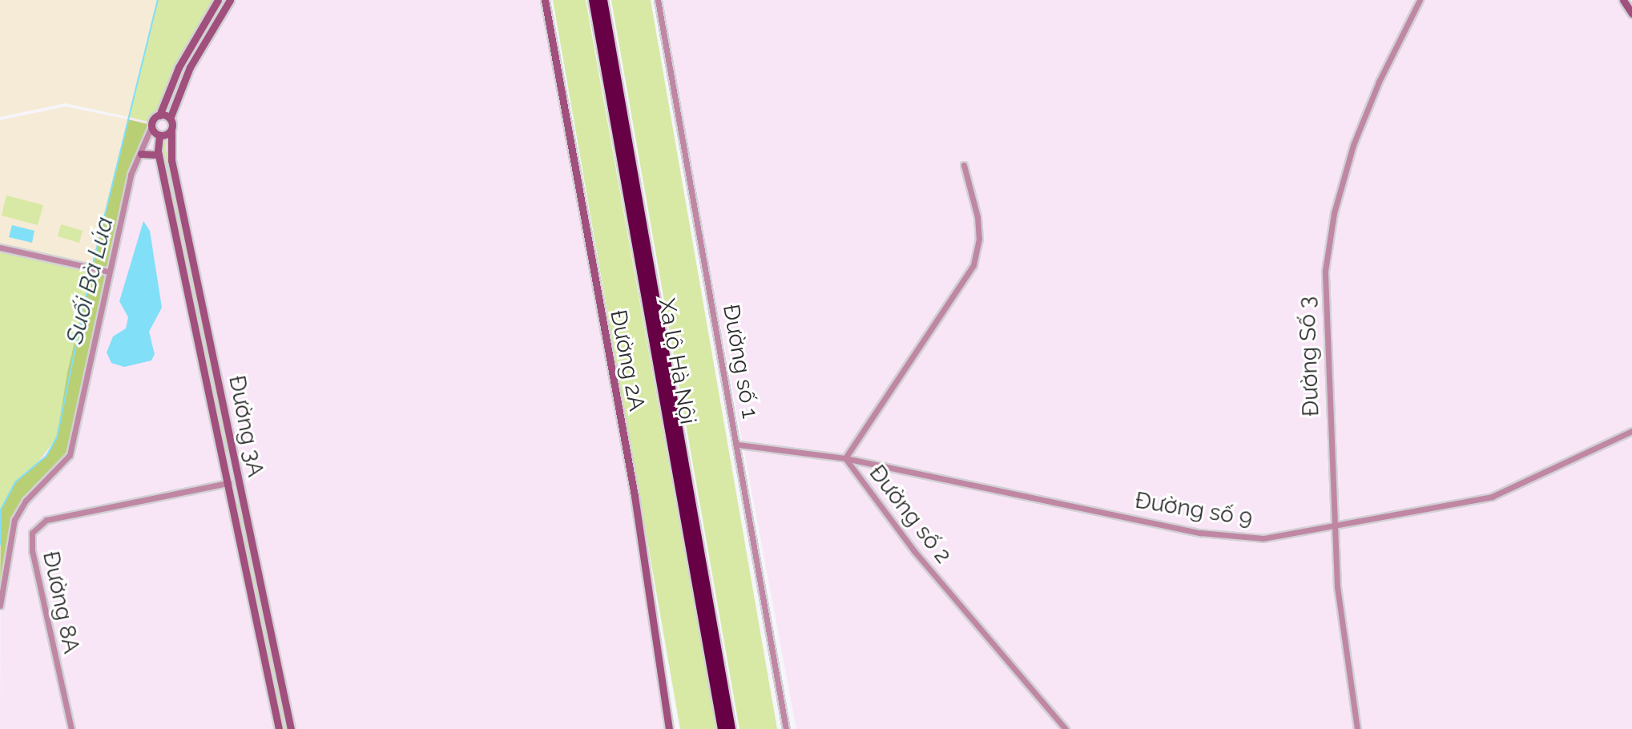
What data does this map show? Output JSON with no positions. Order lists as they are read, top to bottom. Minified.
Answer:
{"streets":{"highway":["Xa lộ Hà Nội"],"street":["Đường Số 3","Đường 2A","Đường số 1","Đường 3A","Đường số 9","Đường số 2","Đường 8A"]},"crossings":[["Đường Số 3","Đường số 9"],["Đường số 1","Đường số 9"],["Đường 3A","Đường 8A"],["Đường số 9","Đường số 2"]],"water":["Suối Bà Lúa"]}
